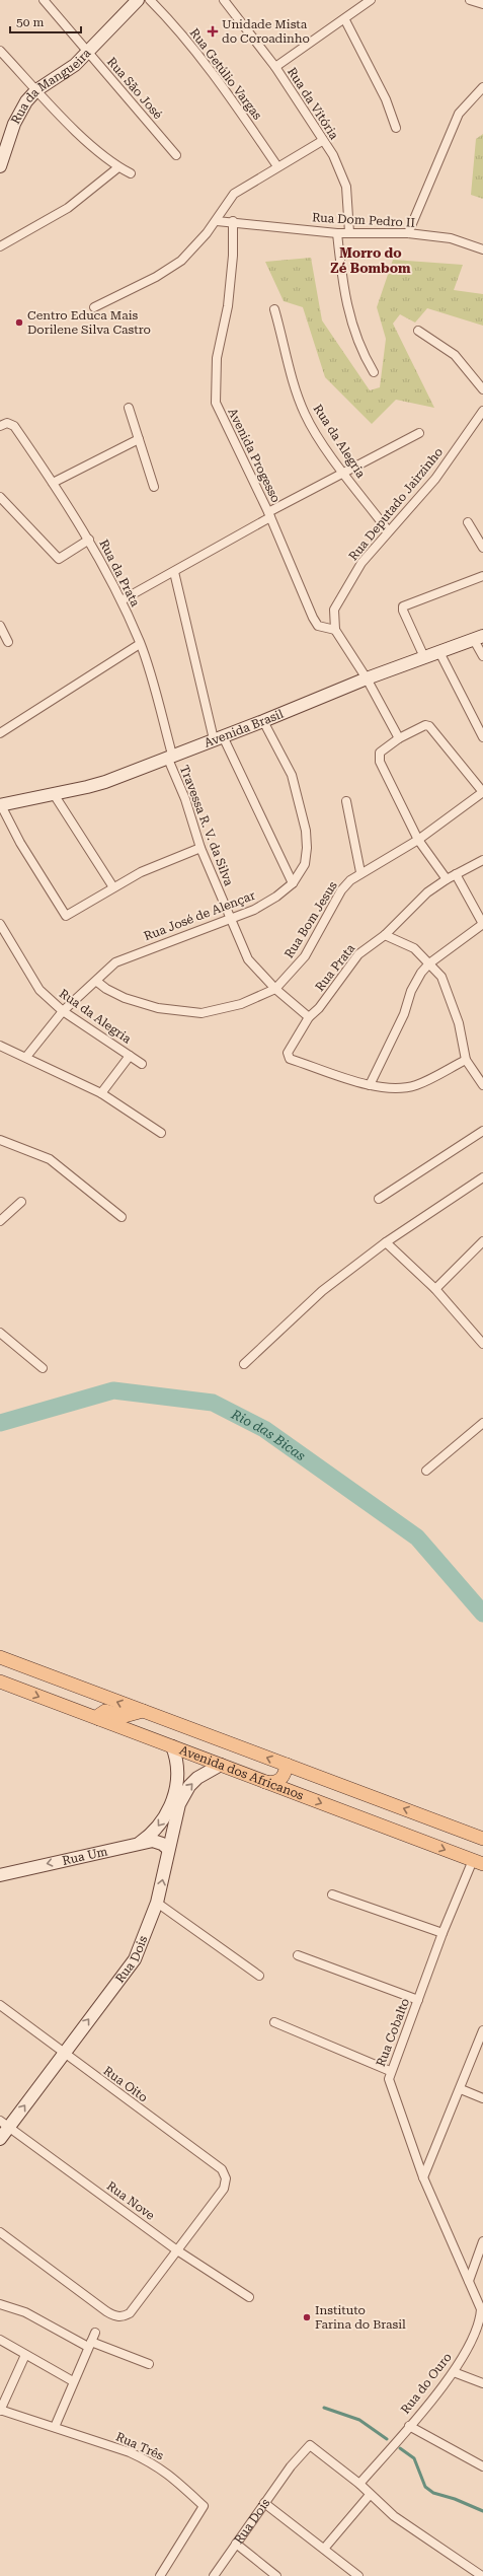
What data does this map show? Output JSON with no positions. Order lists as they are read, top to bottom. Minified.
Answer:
{"streets":{"main road":["Rua da Mangueira","Avenida Brasil","Avenida dos Africanos","Rua Um","Rua Dois"],"street":["Rua Getúlio Vargas","Rua São José","Rua da Vitória","Rua Dom Pedro II","Rua da Alegria","Avenida Progesso","Rua Deputado Jairzinho","Rua da Prata","Travessa R. V. da Silva","Rua José de Alençar","Rua Bom Jesus","Rua Prata","Rua Cobalto","Rua Oito","Rua Nove","Rua do Ouro","Rua Três"]},"crossings":[["Rua da Mangueira","Rua São José"],["Rua da Vitória","Rua Dom Pedro II"],["Rua Dom Pedro II","Avenida Progesso"],["Rua da Alegria","Rua Deputado Jairzinho"],["Rua da Alegria","Rua José de Alençar"],["Avenida Progesso","Rua Deputado Jairzinho"],["Rua Deputado Jairzinho","Avenida Brasil"],["Rua da Prata","Avenida Brasil"],["Rua da Prata","Travessa R. V. da Silva"],["Avenida Brasil","Travessa R. V. da Silva"],["Avenida Brasil","Rua José de Alençar"],["Travessa R. V. da Silva","Rua José de Alençar"],["Travessa R. V. da Silva","Rua Bom Jesus"],["Travessa R. V. da Silva","Rua Prata"],["Rua José de Alençar","Rua Bom Jesus"],["Avenida dos Africanos","Rua Dois"],["Avenida dos Africanos","Rua Cobalto"],["Rua Um","Rua Dois"],["Rua Dois","Rua Oito"],["Rua Dois","Rua Nove"],["Rua Dois","Rua do Ouro"],["Rua Cobalto","Rua do Ouro"],["Rua Oito","Rua Nove"]],"one_way":["Rua Um","Rua Dois"],"districts":["Morro do Zé Bombom"],"water":["Rio das Bicas"],"places":{"health":["Unidade Mista do Coroadinho"],"other":["Centro Educa Mais Dorilene Silva Castro","Instituto Farina do Brasil"]},"scale_bar":"50 m"}
